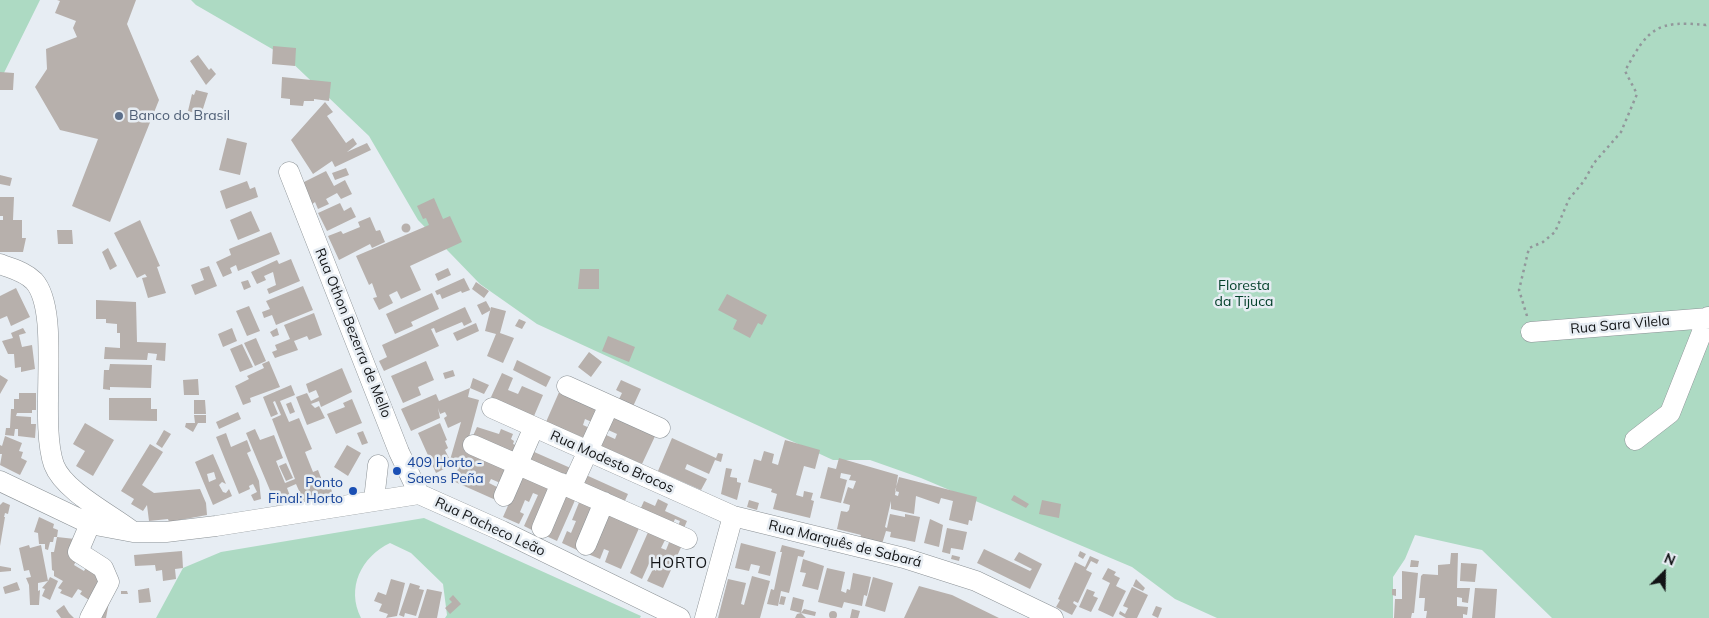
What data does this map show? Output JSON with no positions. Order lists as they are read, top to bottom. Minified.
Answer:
{"streets":{"street":["Rua Sara Vilela","Rua Othon Bezerra de Mello","Rua Modesto Brocos","Rua Pacheco Leão","Rua Marquês de Sabará"]},"crossings":[["Rua Othon Bezerra de Mello","Rua Pacheco Leão"],["Rua Modesto Brocos","Rua Marquês de Sabará"]],"districts":["HORTO"],"parks":["Floresta da Tijuca"],"places":["Banco do Brasil","409 Horto - Saens Peña","Ponto Final: Horto"],"north":"top right"}
